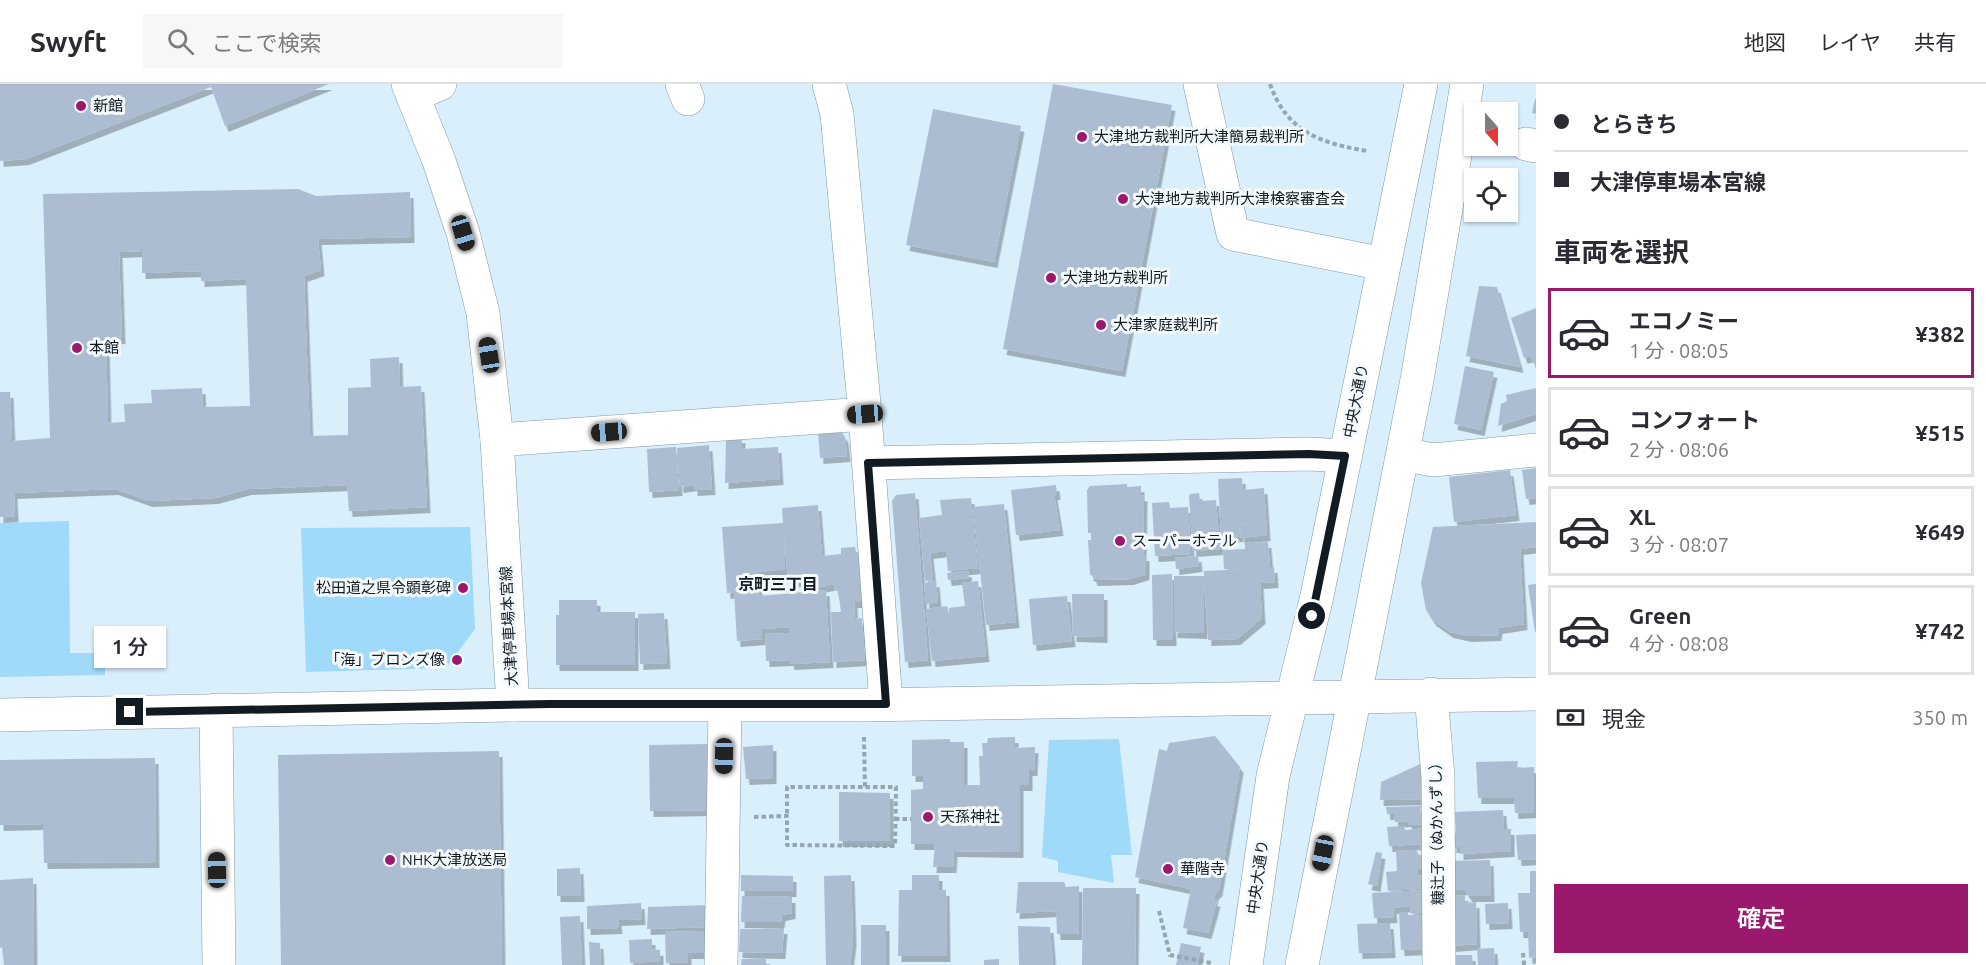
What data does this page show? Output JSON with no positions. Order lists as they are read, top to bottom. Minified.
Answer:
{"streets":{"street":["中央大通り","大津停車場本宮線","糠辻子（ぬかんずし）"]},"districts":["京町三丁目"],"places":["新館","大津地方裁判所大津簡易裁判所","大津地方裁判所大津検察審査会","大津地方裁判所","大津家庭裁判所","本館","スーパーホテル","松田道之県令顕彰碑","「海」ブロンズ像","天孫神社","NHK大津放送局","華階寺"],"north":"bottom","page":{"header":"Swyft","search":"ここで検索","nav":["地図","レイヤ","共有"],"banner":["とらきち","大津停車場本宮線"],"heading":"車両を選択","list":[{"name":"エコノミー","note":"1 分 · 08:05","value":"¥382"},{"name":"コンフォート","note":"2 分 · 08:06","value":"¥515"},{"name":"XL","note":"3 分 · 08:07","value":"¥649"},{"name":"Green","note":"4 分 · 08:08","value":"¥742"}],"bubble":"1 分","pay":["現金","350 m"],"buttons":"確定"}}
